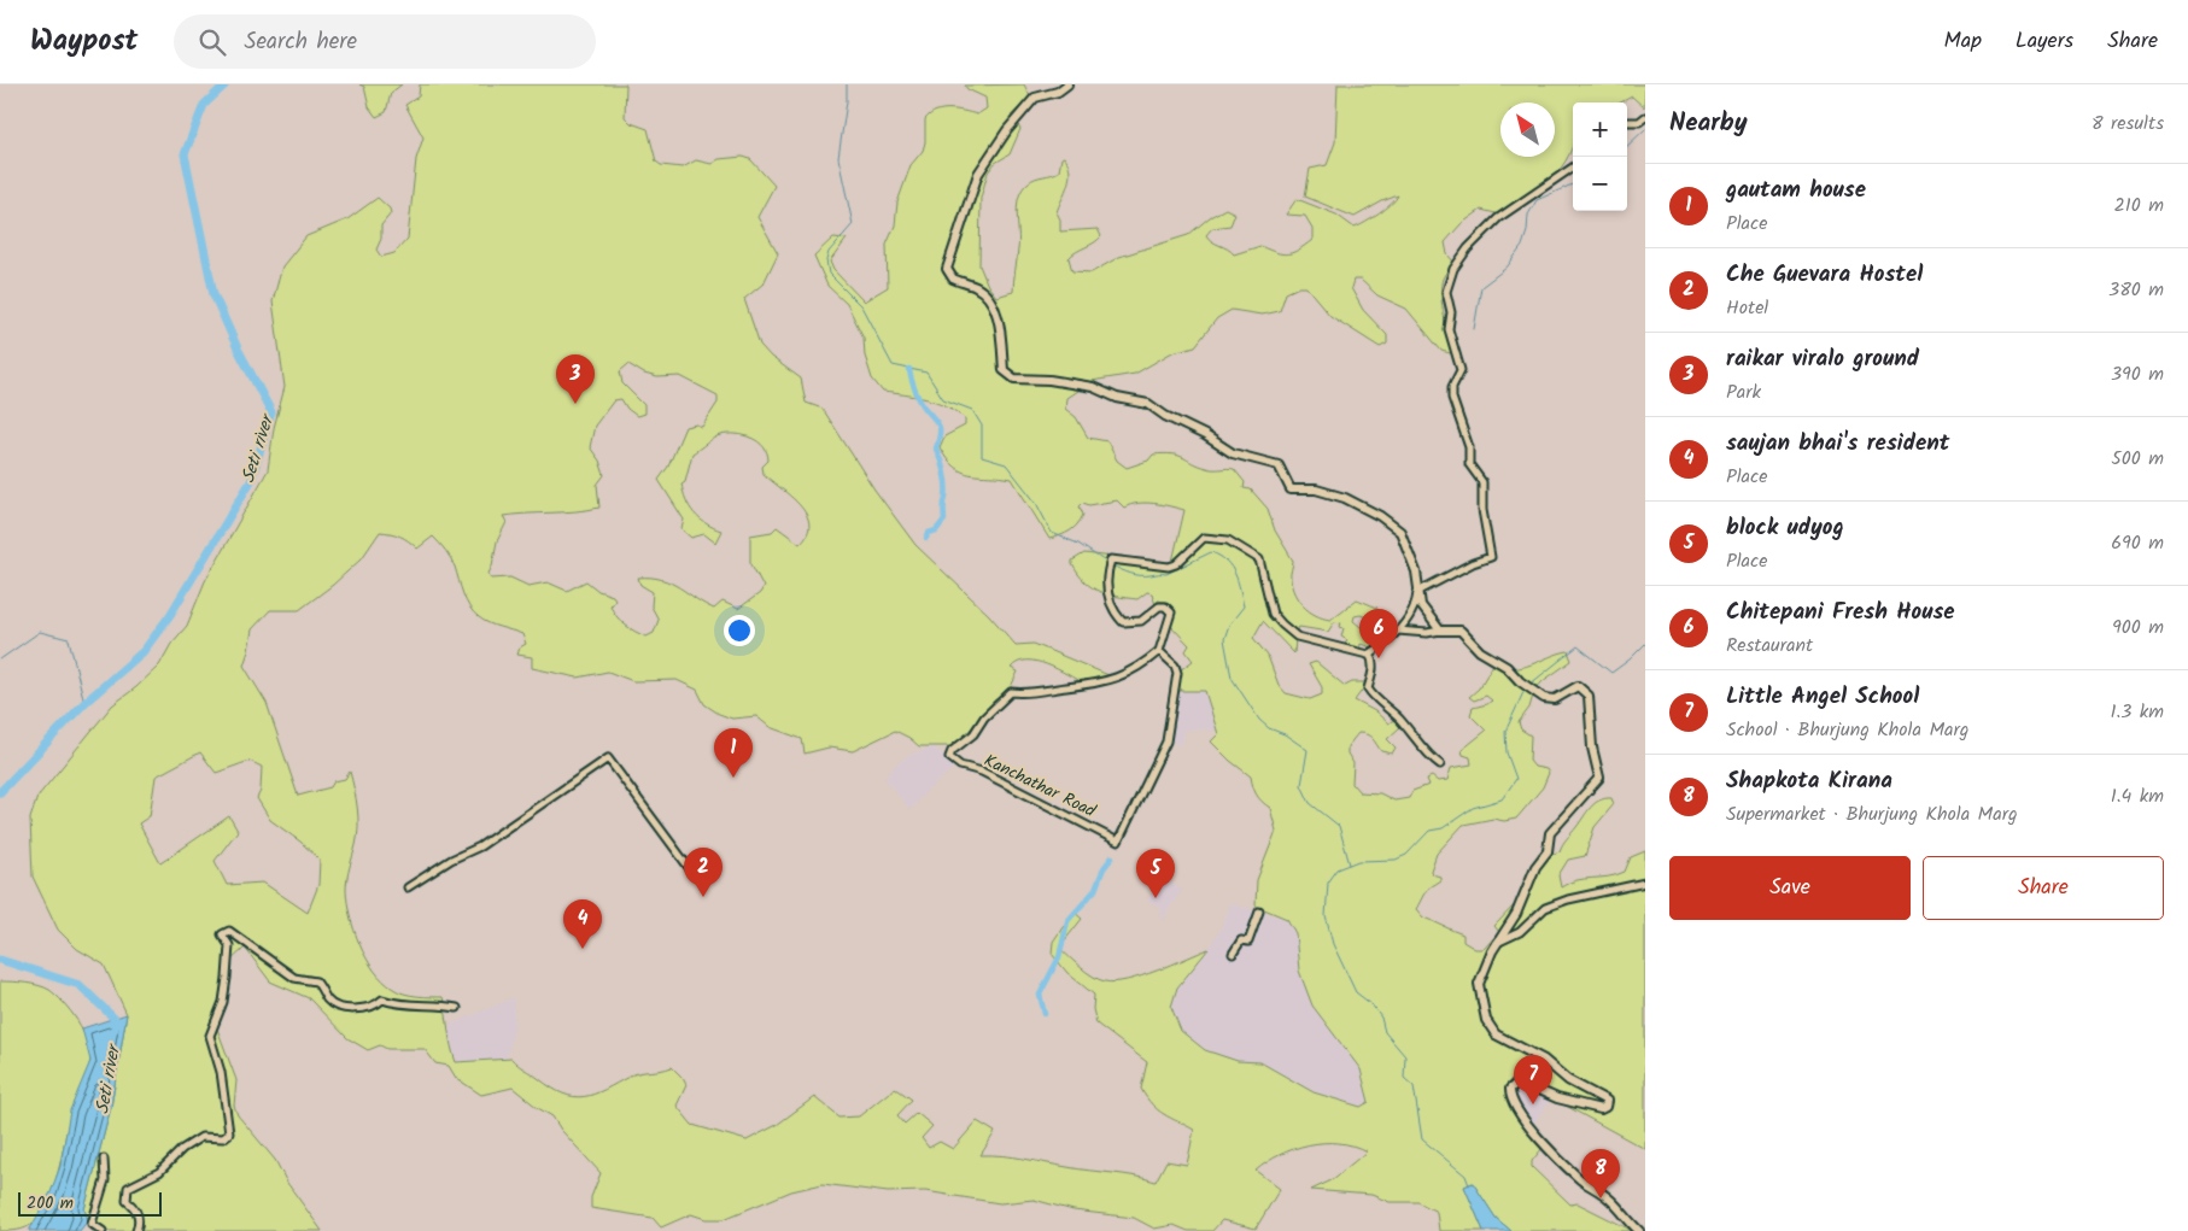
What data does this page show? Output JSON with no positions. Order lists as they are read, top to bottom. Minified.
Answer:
{"streets":{"street":["Kanchathar Road"]},"water":["Seti river"],"scale_bar":"200 m","north":"top left","page":{"header":"Waypost","search":"Search here","nav":["Map","Layers","Share"],"heading":["Nearby","8 results"],"map_buttons":["+","−"],"list":[{"mark":"1","name":"gautam house","note":"Place","value":"210 m"},{"mark":"2","name":"Che Guevara Hostel","note":"Hotel","value":"380 m"},{"mark":"3","name":"raikar viralo ground","note":"Park","value":"390 m"},{"mark":"4","name":"saujan bhai's resident","note":"Place","value":"500 m"},{"mark":"5","name":"block udyog","note":"Place","value":"690 m"},{"mark":"6","name":"Chitepani Fresh House","note":"Restaurant","value":"900 m"},{"mark":"7","name":"Little Angel School","note":"School · Bhurjung Khola Marg","value":"1.3 km"},{"mark":"8","name":"Shapkota Kirana","note":"Supermarket · Bhurjung Khola Marg","value":"1.4 km"}],"pins":["3","6","1","2","5","4","7","8"],"buttons":["Save","Share"],"scale":"200 m"}}
